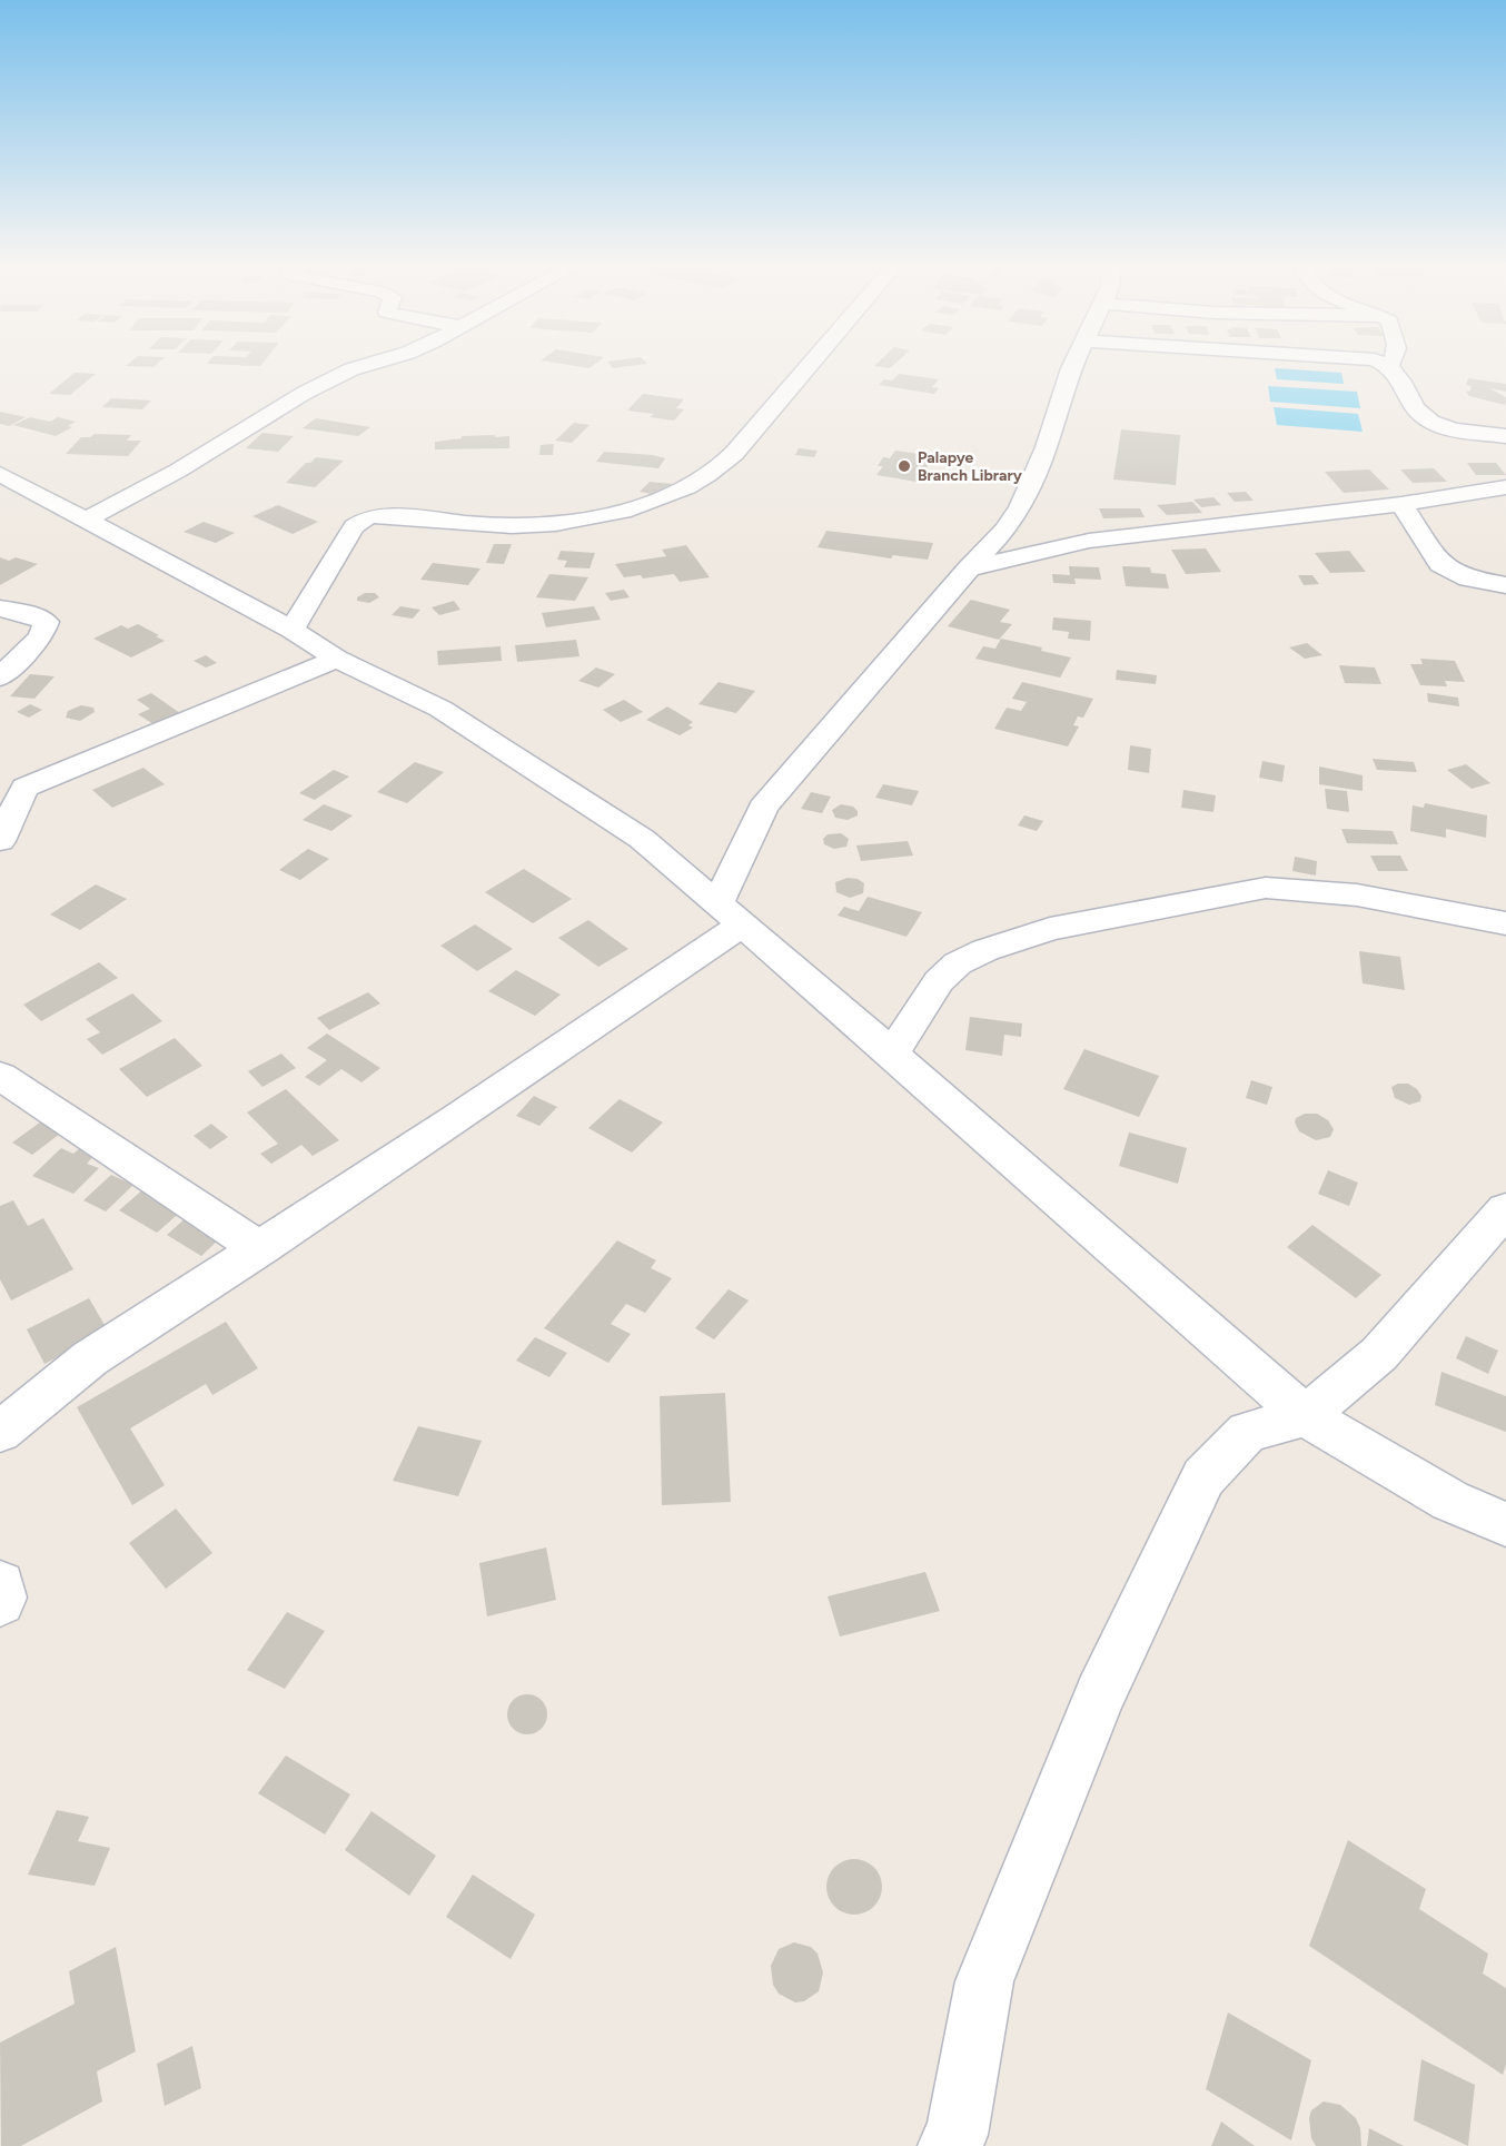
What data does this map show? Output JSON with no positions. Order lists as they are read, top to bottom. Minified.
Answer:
{"places":["Palapye Branch Library"]}
